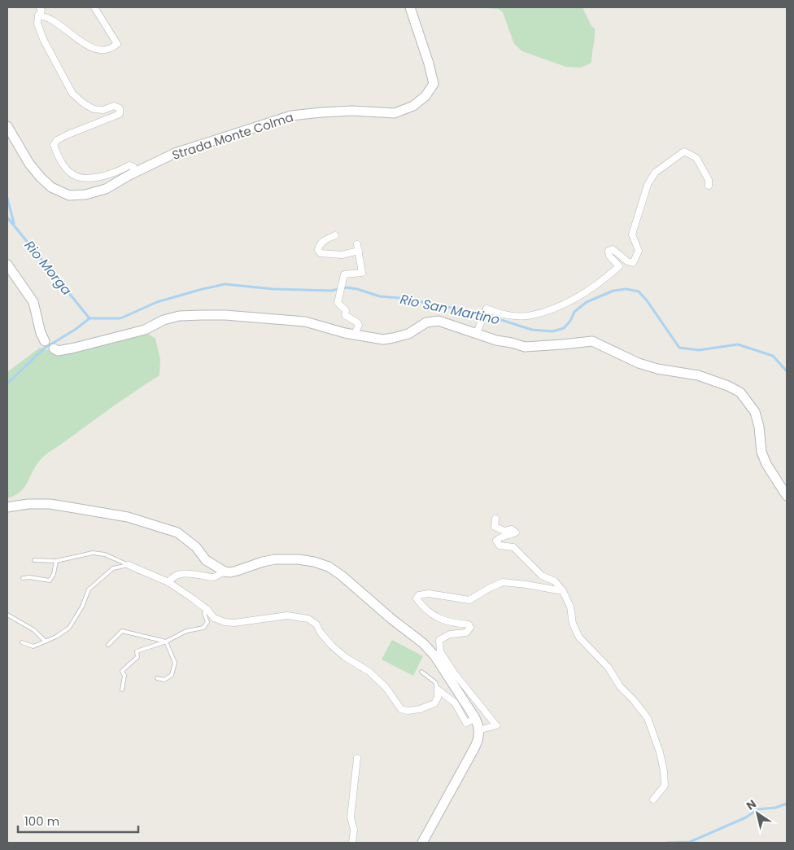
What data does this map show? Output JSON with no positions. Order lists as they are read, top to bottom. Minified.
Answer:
{"streets":{"street":["Strada Monte Colma"]},"water":["Rio Morga","Rio San Martino"],"scale_bar":"100 m","north":"top left"}
